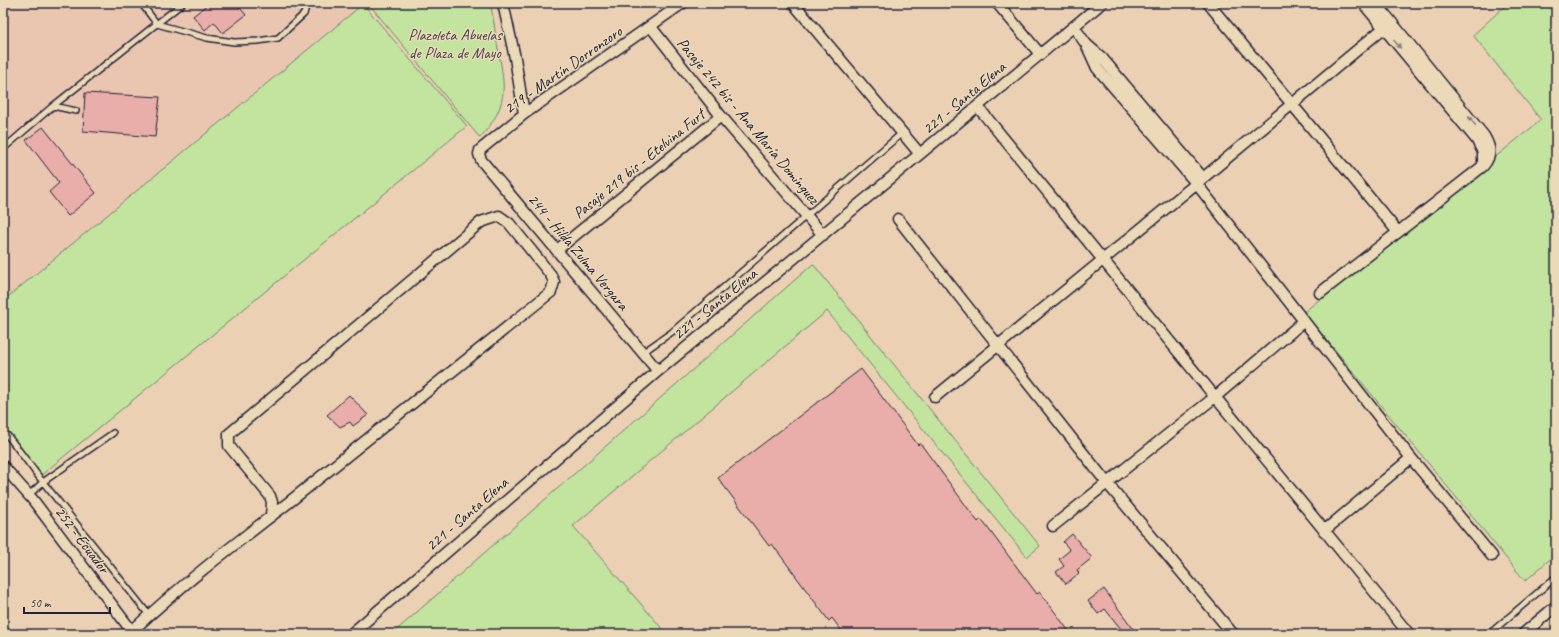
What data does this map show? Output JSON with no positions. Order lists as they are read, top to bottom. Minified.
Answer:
{"streets":{"street":["219 - Martín Dorronzoro","221 - Santa Elena","Pasaje 242 bis - Ana María Domínguez","Pasaje 219 bis - Etelvina Furt","244 - Hilda Zulma Vergara","252 - Ecuador"]},"crossings":[["219 - Martín Dorronzoro","Pasaje 242 bis - Ana María Domínguez"],["219 - Martín Dorronzoro","244 - Hilda Zulma Vergara"],["221 - Santa Elena","Pasaje 242 bis - Ana María Domínguez"],["221 - Santa Elena","244 - Hilda Zulma Vergara"],["Pasaje 242 bis - Ana María Domínguez","Pasaje 219 bis - Etelvina Furt"],["Pasaje 219 bis - Etelvina Furt","244 - Hilda Zulma Vergara"]],"parks":["Plazoleta Abuelas de Plaza de Mayo"],"scale_bar":"50 m"}
